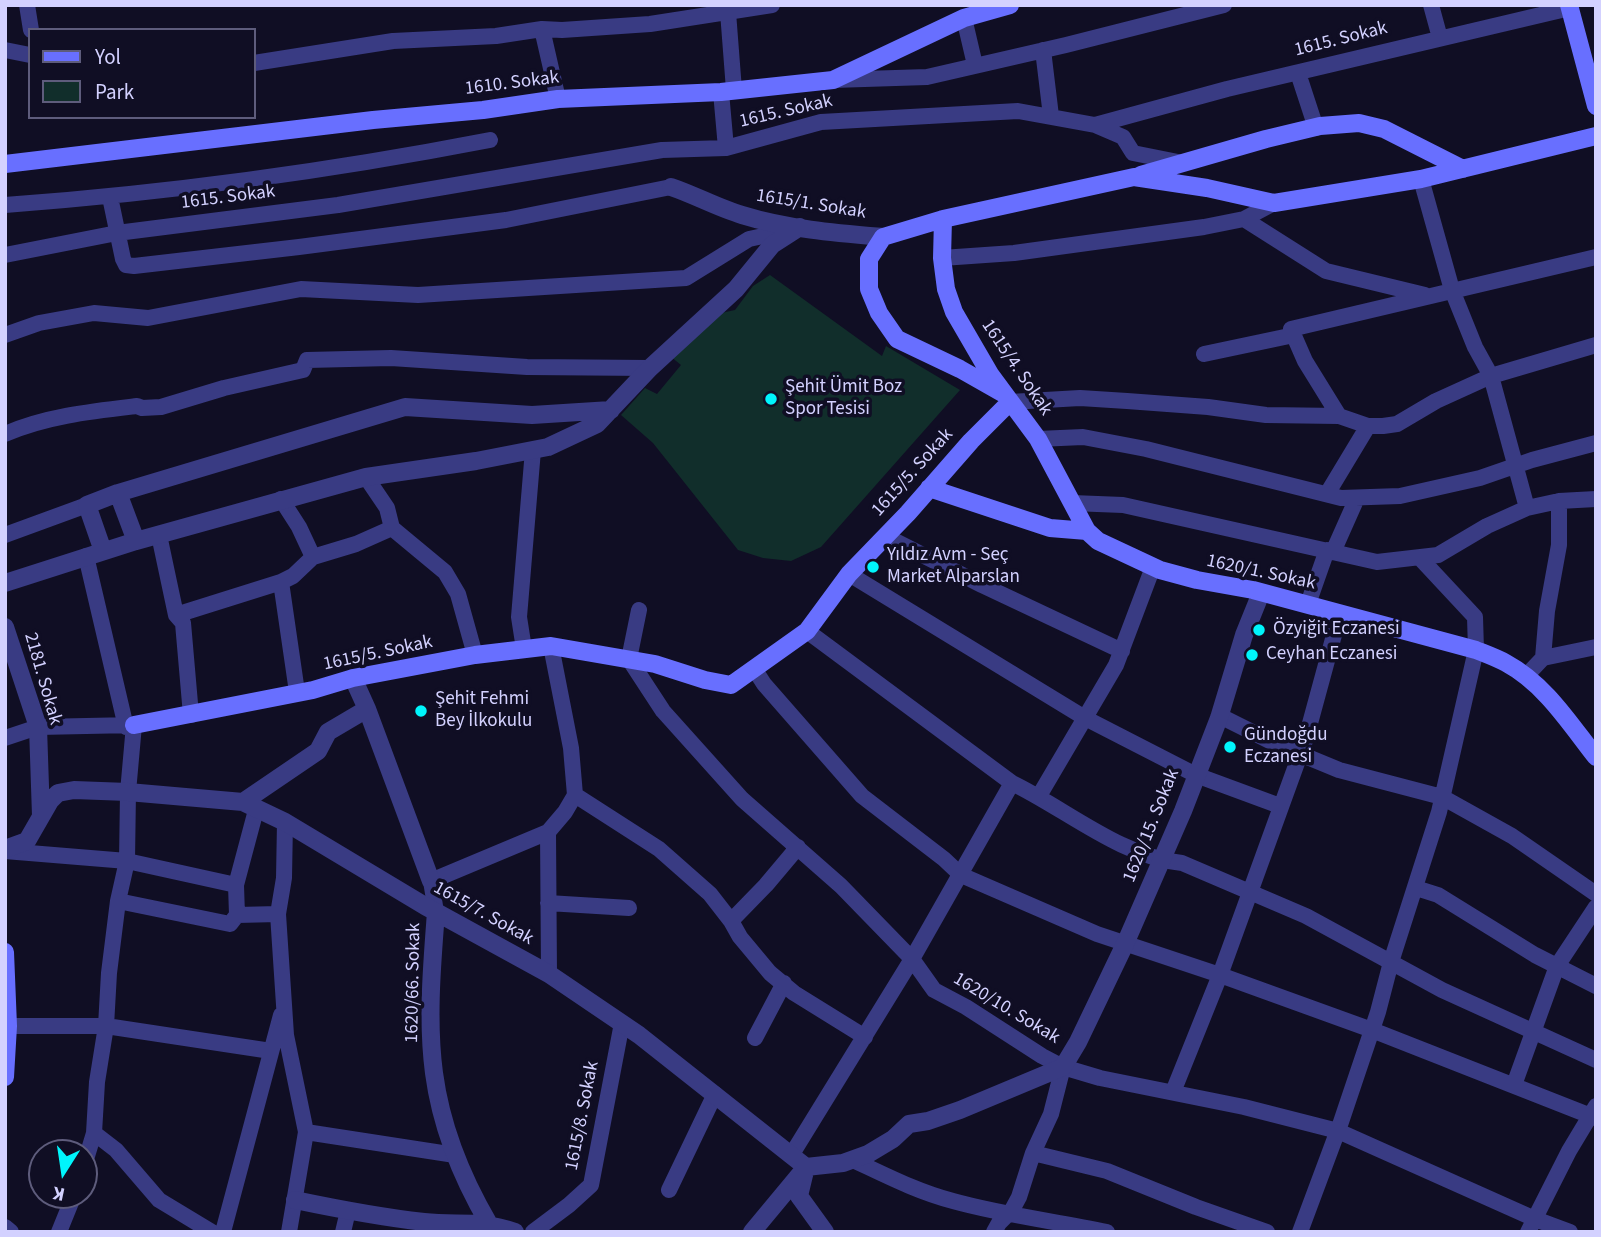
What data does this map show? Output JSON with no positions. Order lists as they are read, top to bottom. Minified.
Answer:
{"streets":{"main road":["1610. Sokak","1615/1. Sokak","1615/4. Sokak","1615/5. Sokak","1620/1. Sokak"],"street":["1615. Sokak","2181. Sokak","1620/15. Sokak","1615/7. Sokak","1620/66. Sokak","1620/10. Sokak","1615/8. Sokak"]},"crossings":[["1615/1. Sokak","1615/4. Sokak"],["1615/1. Sokak","1615/5. Sokak"],["1615/4. Sokak","1615/5. Sokak"],["1615/4. Sokak","1620/1. Sokak"],["1615/5. Sokak","1620/1. Sokak"],["1615/5. Sokak","2181. Sokak"],["1615/5. Sokak","1620/10. Sokak"],["1620/1. Sokak","1620/15. Sokak"],["2181. Sokak","1615/7. Sokak"],["1620/15. Sokak","1620/10. Sokak"],["1615/7. Sokak","1620/66. Sokak"],["1615/7. Sokak","1615/8. Sokak"]],"places":["Şehit Ümit Boz Spor Tesisi","Yıldız Avm - Seç Market Alparslan","Özyiğit Eczanesi","Ceyhan Eczanesi","Şehit Fehmi Bey İlkokulu","Gündoğdu Eczanesi"],"legend":["Yol","Park"],"north":"bottom"}
